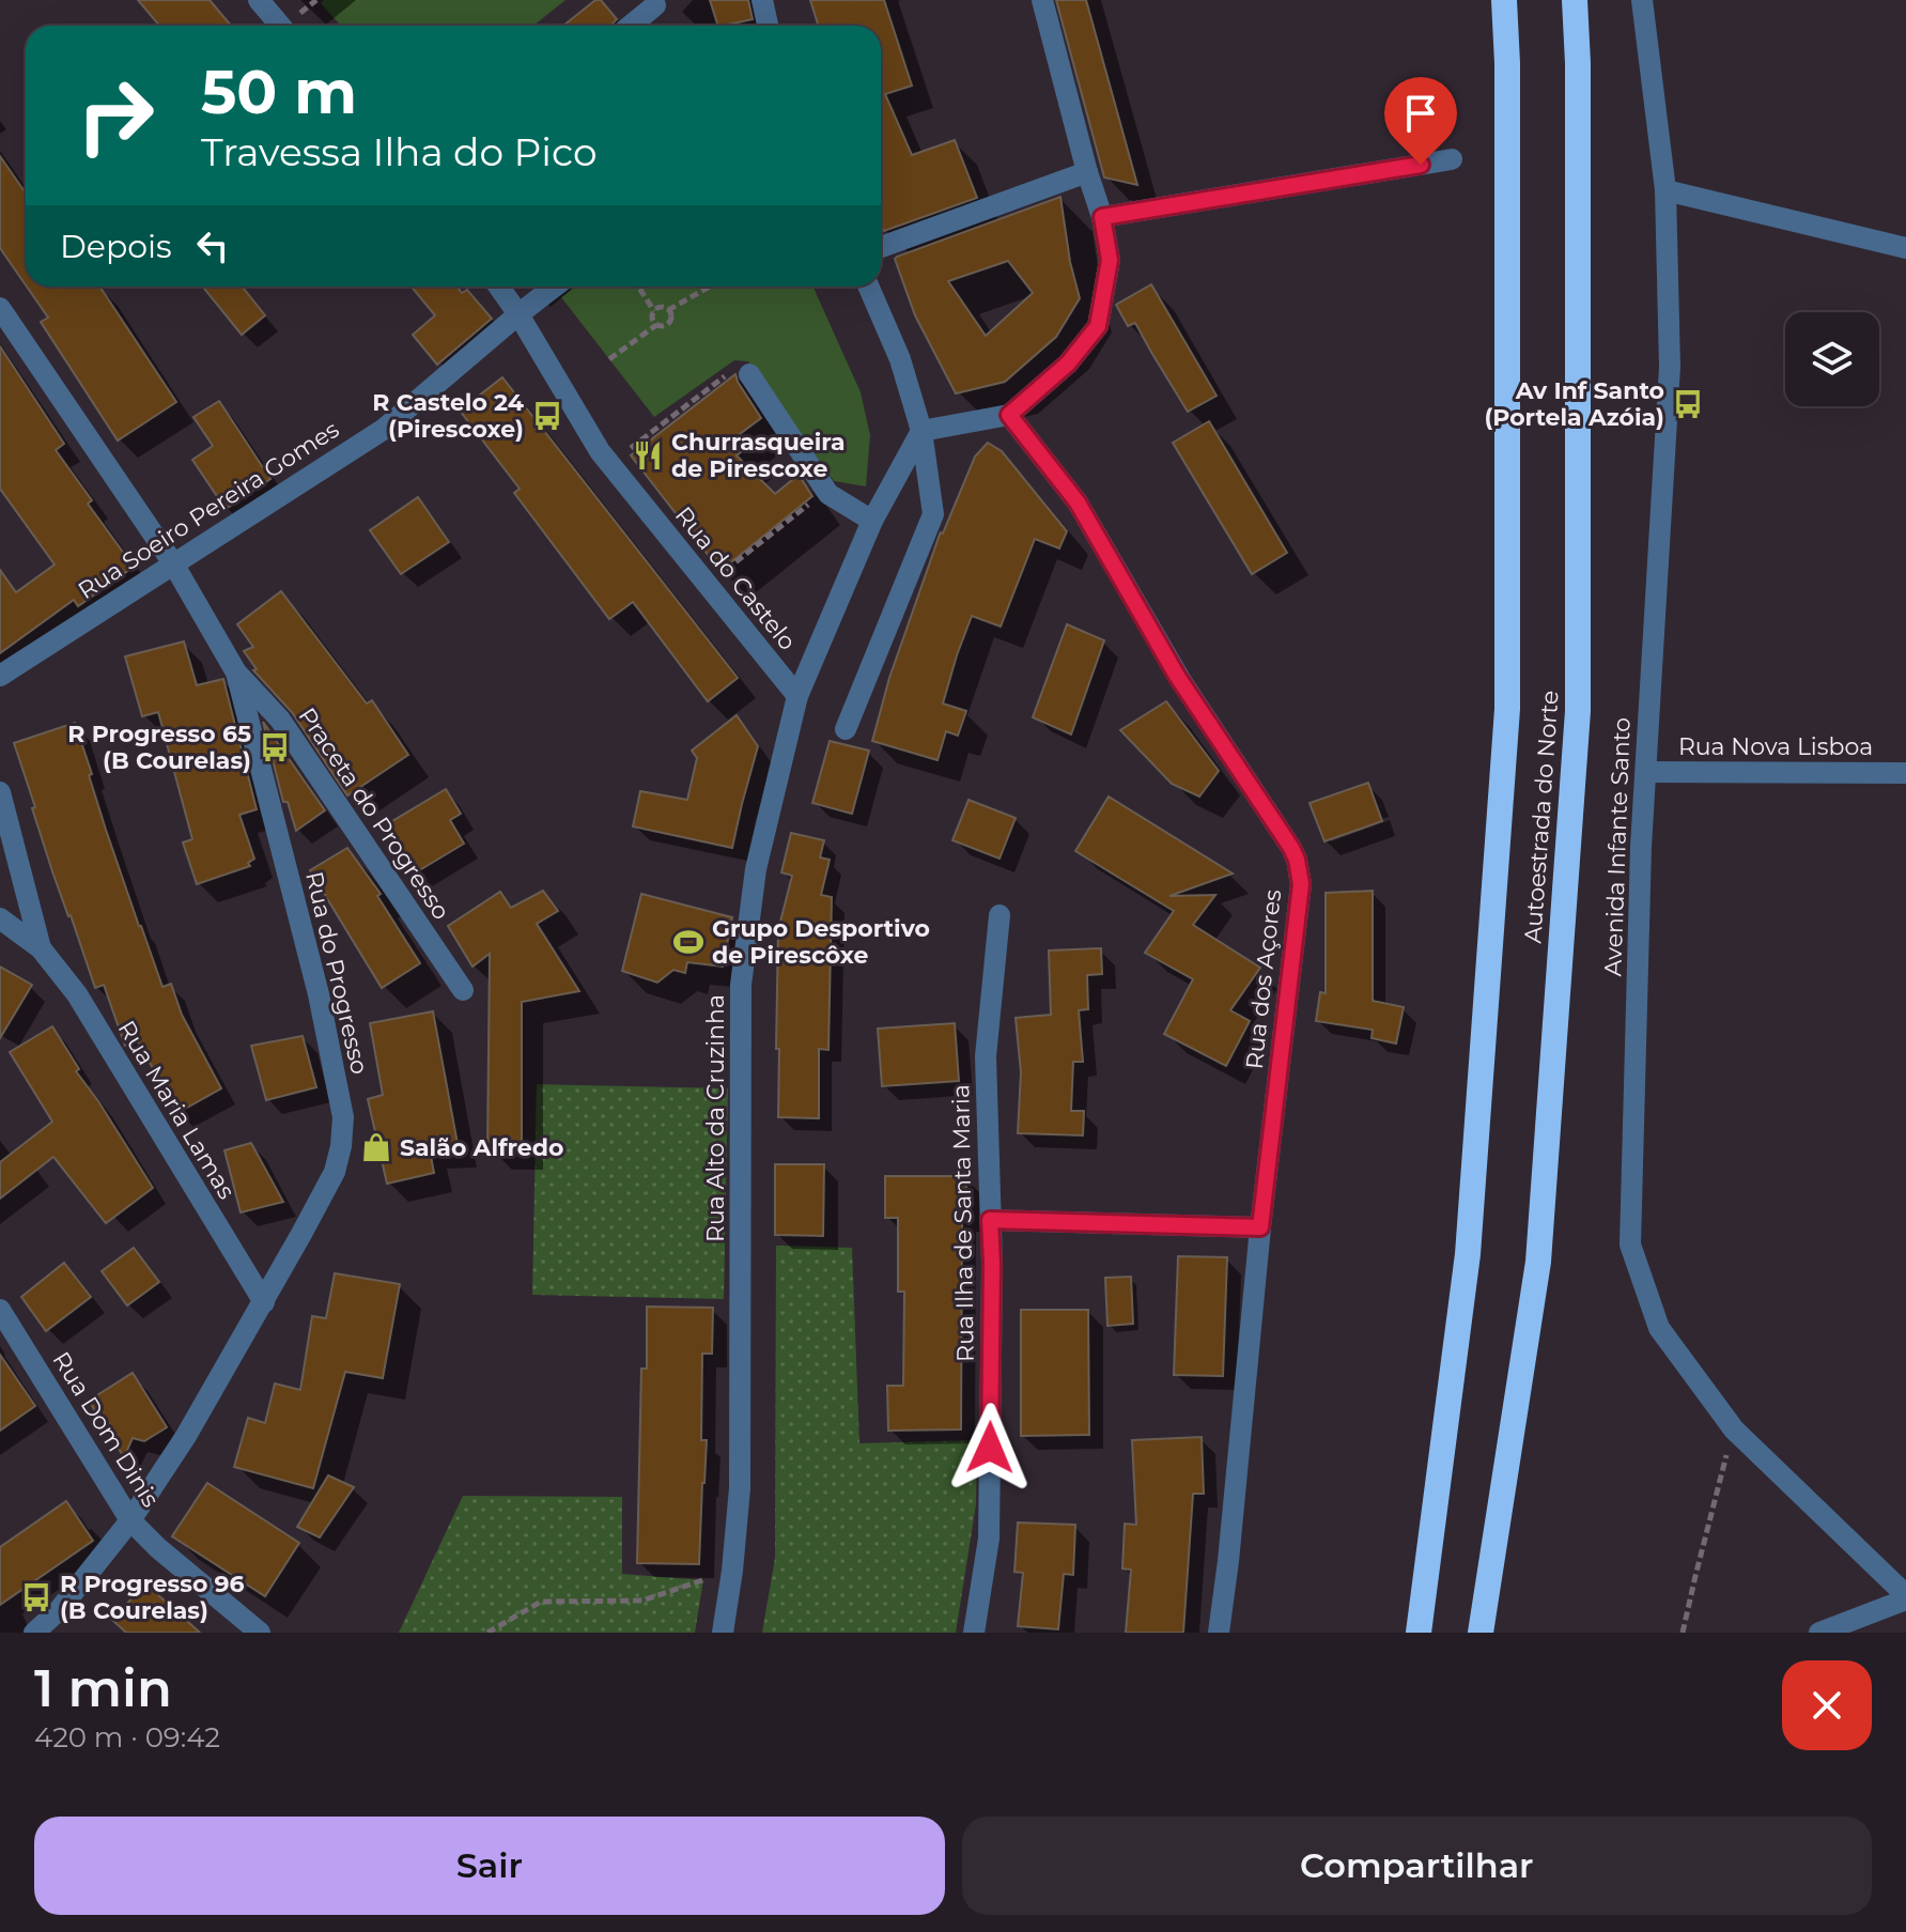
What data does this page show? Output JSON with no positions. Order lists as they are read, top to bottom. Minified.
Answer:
{"streets":{"highway":["Autoestrada do Norte"],"street":["Rua Soeiro Pereira Gomes","Rua do Castelo","Rua Nova Lisboa","Praceta do Progresso","Avenida Infante Santo","Rua do Progresso","Rua dos Açores","Rua Maria Lamas","Rua Alto da Cruzinha","Rua Ilha de Santa Maria","Rua Dom Dinis"]},"crossings":[["Rua Soeiro Pereira Gomes","Rua do Castelo"],["Rua Soeiro Pereira Gomes","Rua do Progresso"],["Rua do Castelo","Rua Alto da Cruzinha"],["Rua Nova Lisboa","Avenida Infante Santo"],["Praceta do Progresso","Rua do Progresso"],["Rua do Progresso","Rua Maria Lamas"],["Rua do Progresso","Rua Dom Dinis"]],"places":{"bus stop":["Av Inf Santo (Portela Azóia)","R Castelo 24 (Pirescoxe)","R Progresso 65 (B Courelas)","R Progresso 96 (B Courelas)"],"restaurant":["Churrasqueira de Pirescoxe"],"sports":["Grupo Desportivo de Pirescôxe"],"shop":["Salão Alfredo"]},"page":{"turn":["50 m","Travessa Ilha do Pico"],"then":"Depois","heading":["1 min","420 m · 09:42"],"buttons":["Sair","Compartilhar"]}}
